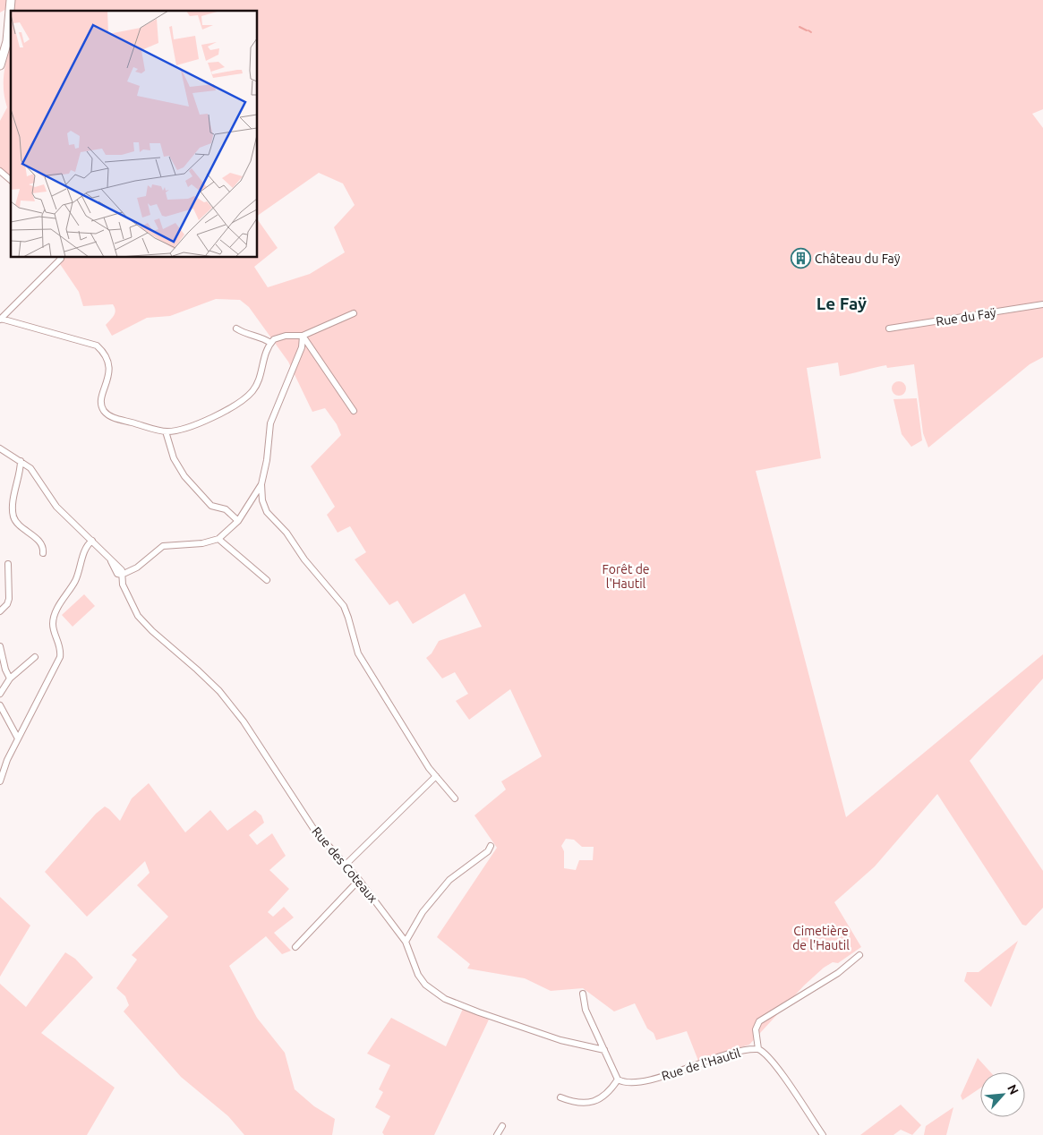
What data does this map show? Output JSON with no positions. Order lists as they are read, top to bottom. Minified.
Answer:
{"streets":{"street":["Rue du Faÿ","Rue des Coteaux","Rue de l'Hautil"]},"districts":["Le Faÿ"],"parks":["Forêt de l'Hautil","Cimetière de l'Hautil"],"places":{"building":["Château du Faÿ"]},"north":"top right"}
